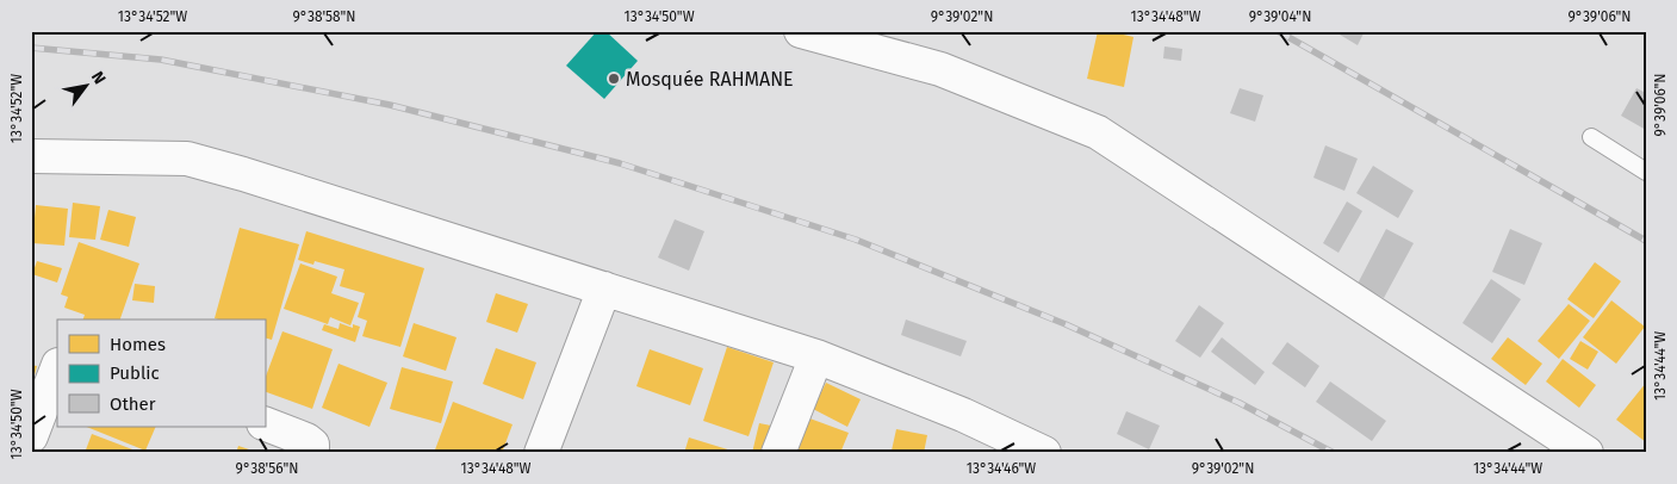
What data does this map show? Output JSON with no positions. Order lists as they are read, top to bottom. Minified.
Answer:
{"places":["Mosquée RAHMANE"],"legend":["Homes","Public","Other"],"north":"top right","coordinates":["13°34'52\"W","9°38'58\"N","13°34'50\"W","9°39'02\"N","13°34'48\"W","9°39'04\"N","9°39'06\"N","13°34'44\"W","9°38'56\"N","13°34'46\"W"]}
